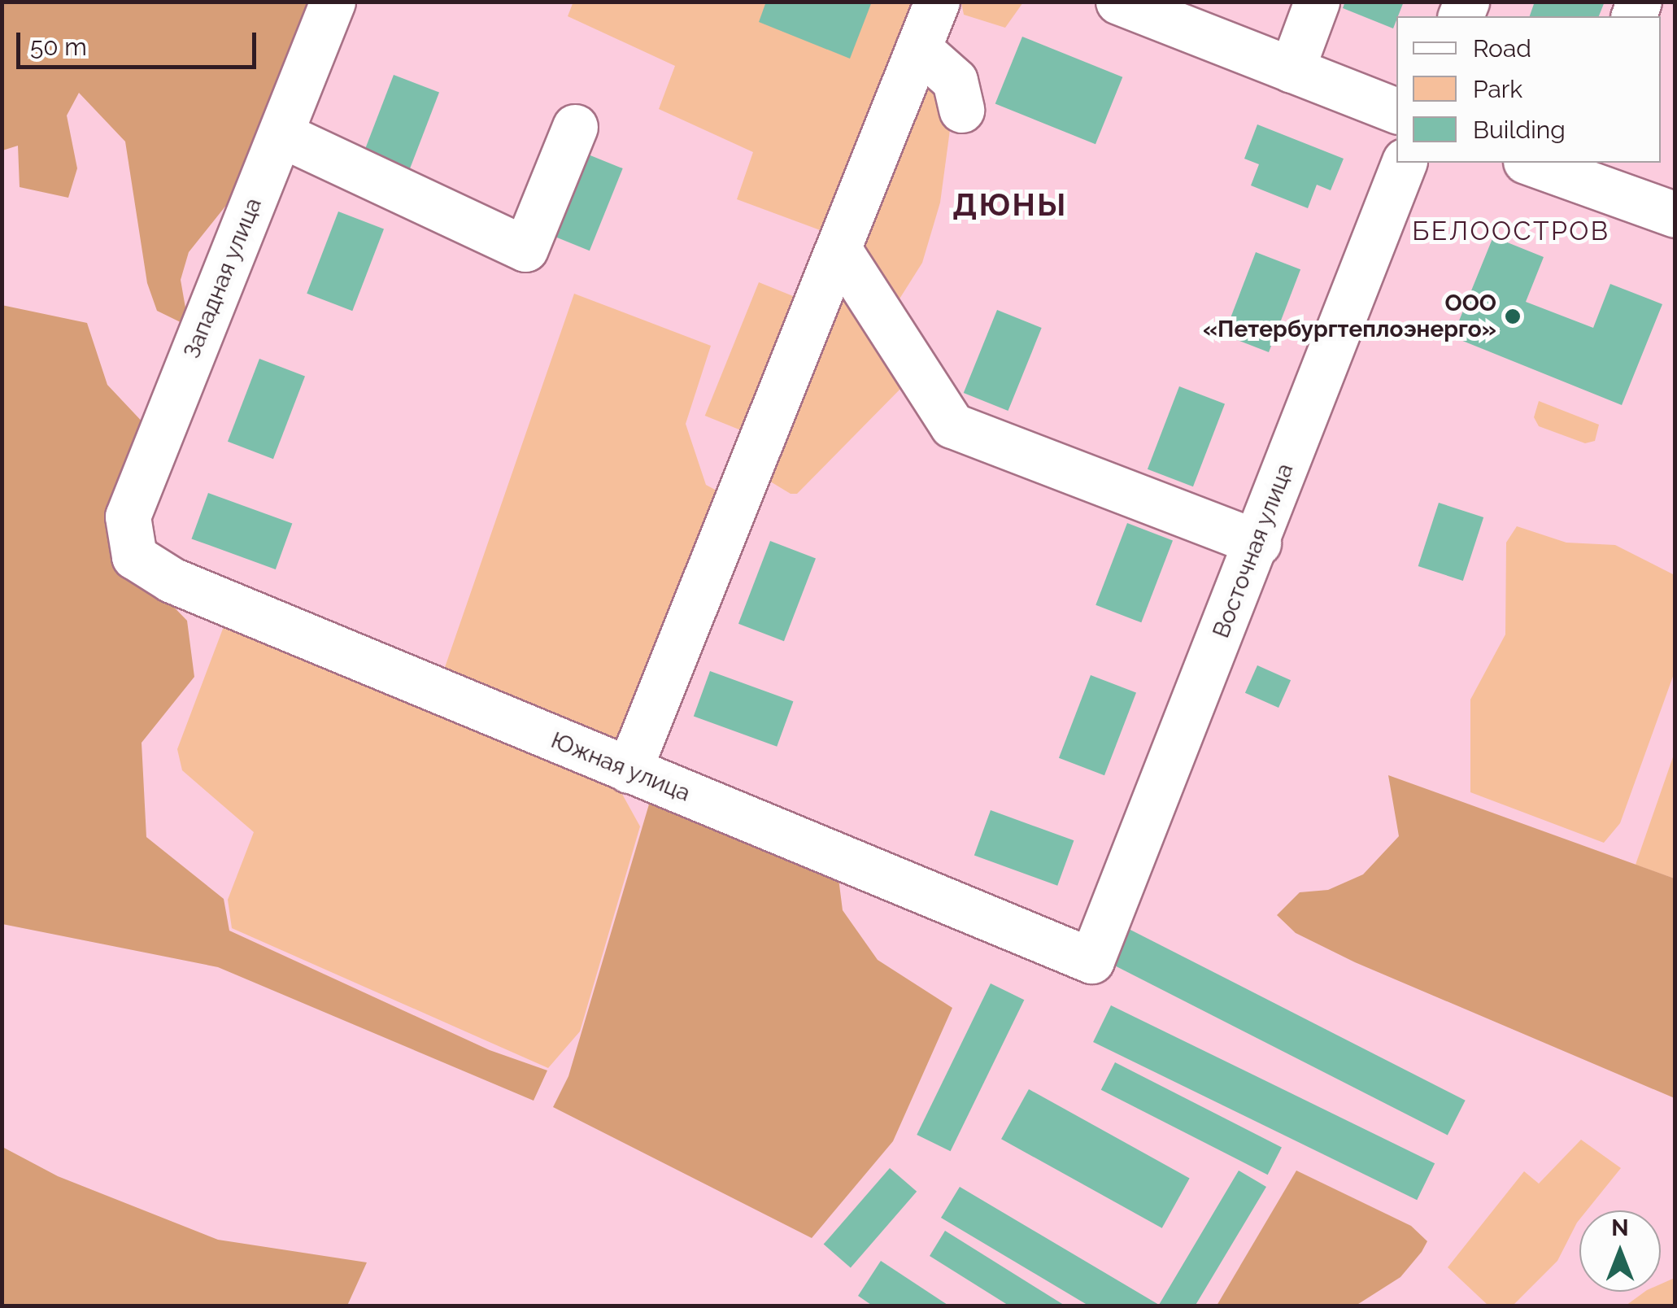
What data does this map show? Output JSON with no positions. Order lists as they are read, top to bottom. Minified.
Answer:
{"streets":{"street":["Западная улица","Восточная улица","Южная улица"]},"crossings":[["Западная улица","Южная улица"],["Восточная улица","Южная улица"]],"districts":["ДЮНЫ","БЕЛООСТРОВ"],"places":["ООО «Петербургтеплоэнерго»"],"legend":["Road","Park","Building"],"scale_bar":"50 m","north":"top"}
